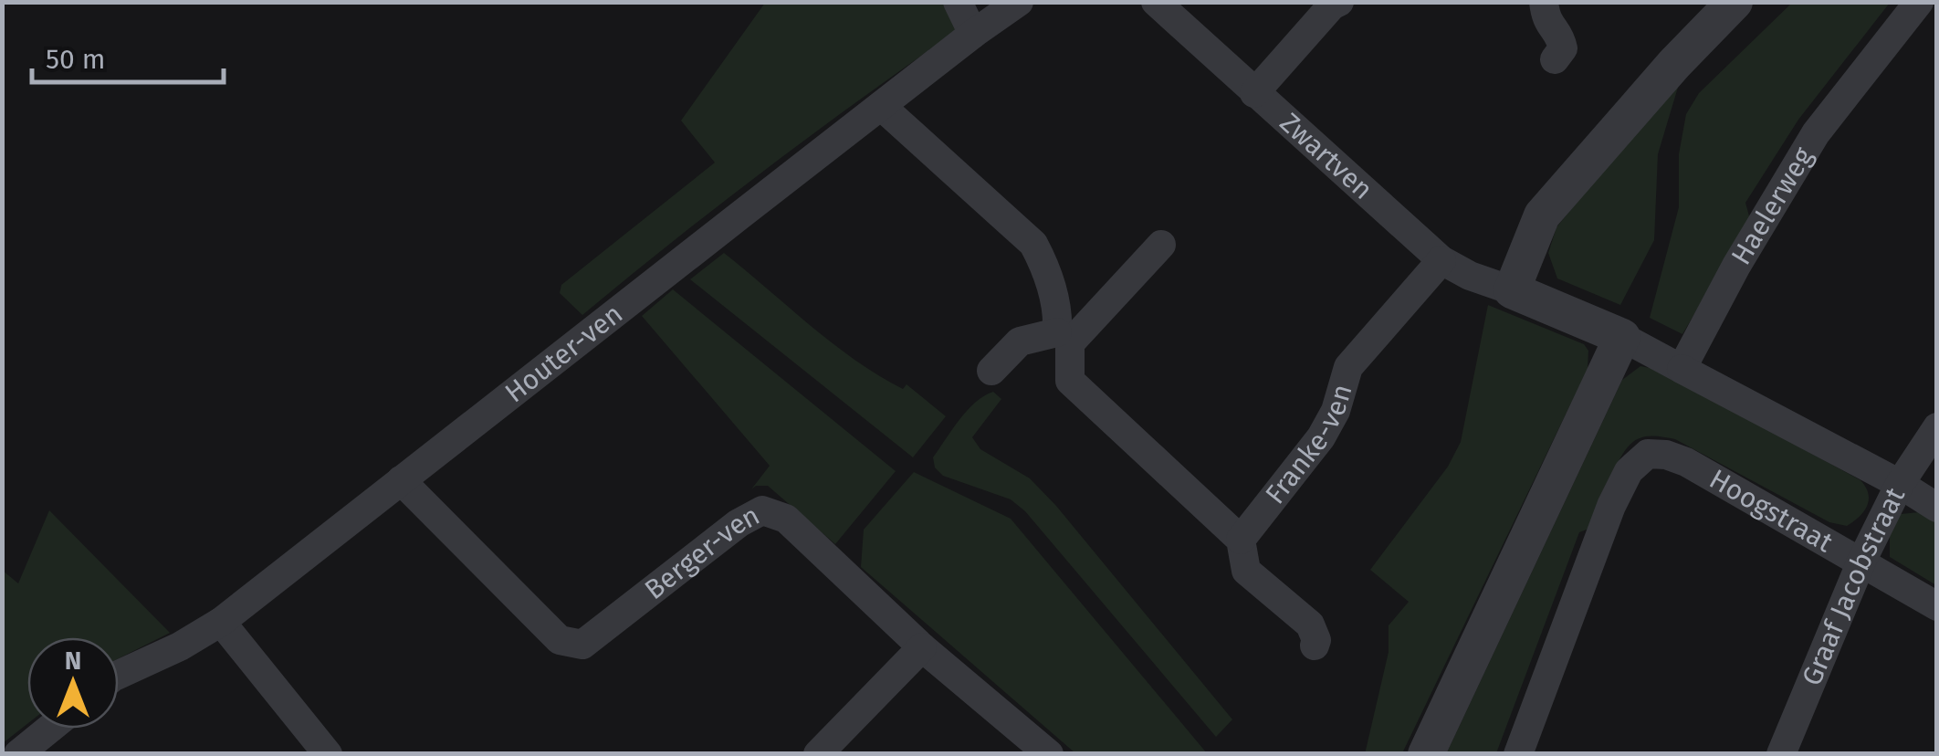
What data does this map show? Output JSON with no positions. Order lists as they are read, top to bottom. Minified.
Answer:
{"streets":{"street":["Zwartven","Haelerweg","Houter-ven","Franke-ven","Hoogstraat","Berger-ven","Graaf Jacobstraat"]},"crossings":[["Zwartven","Franke-ven"],["Houter-ven","Berger-ven"],["Hoogstraat","Graaf Jacobstraat"]],"scale_bar":"50 m","north":"top"}
